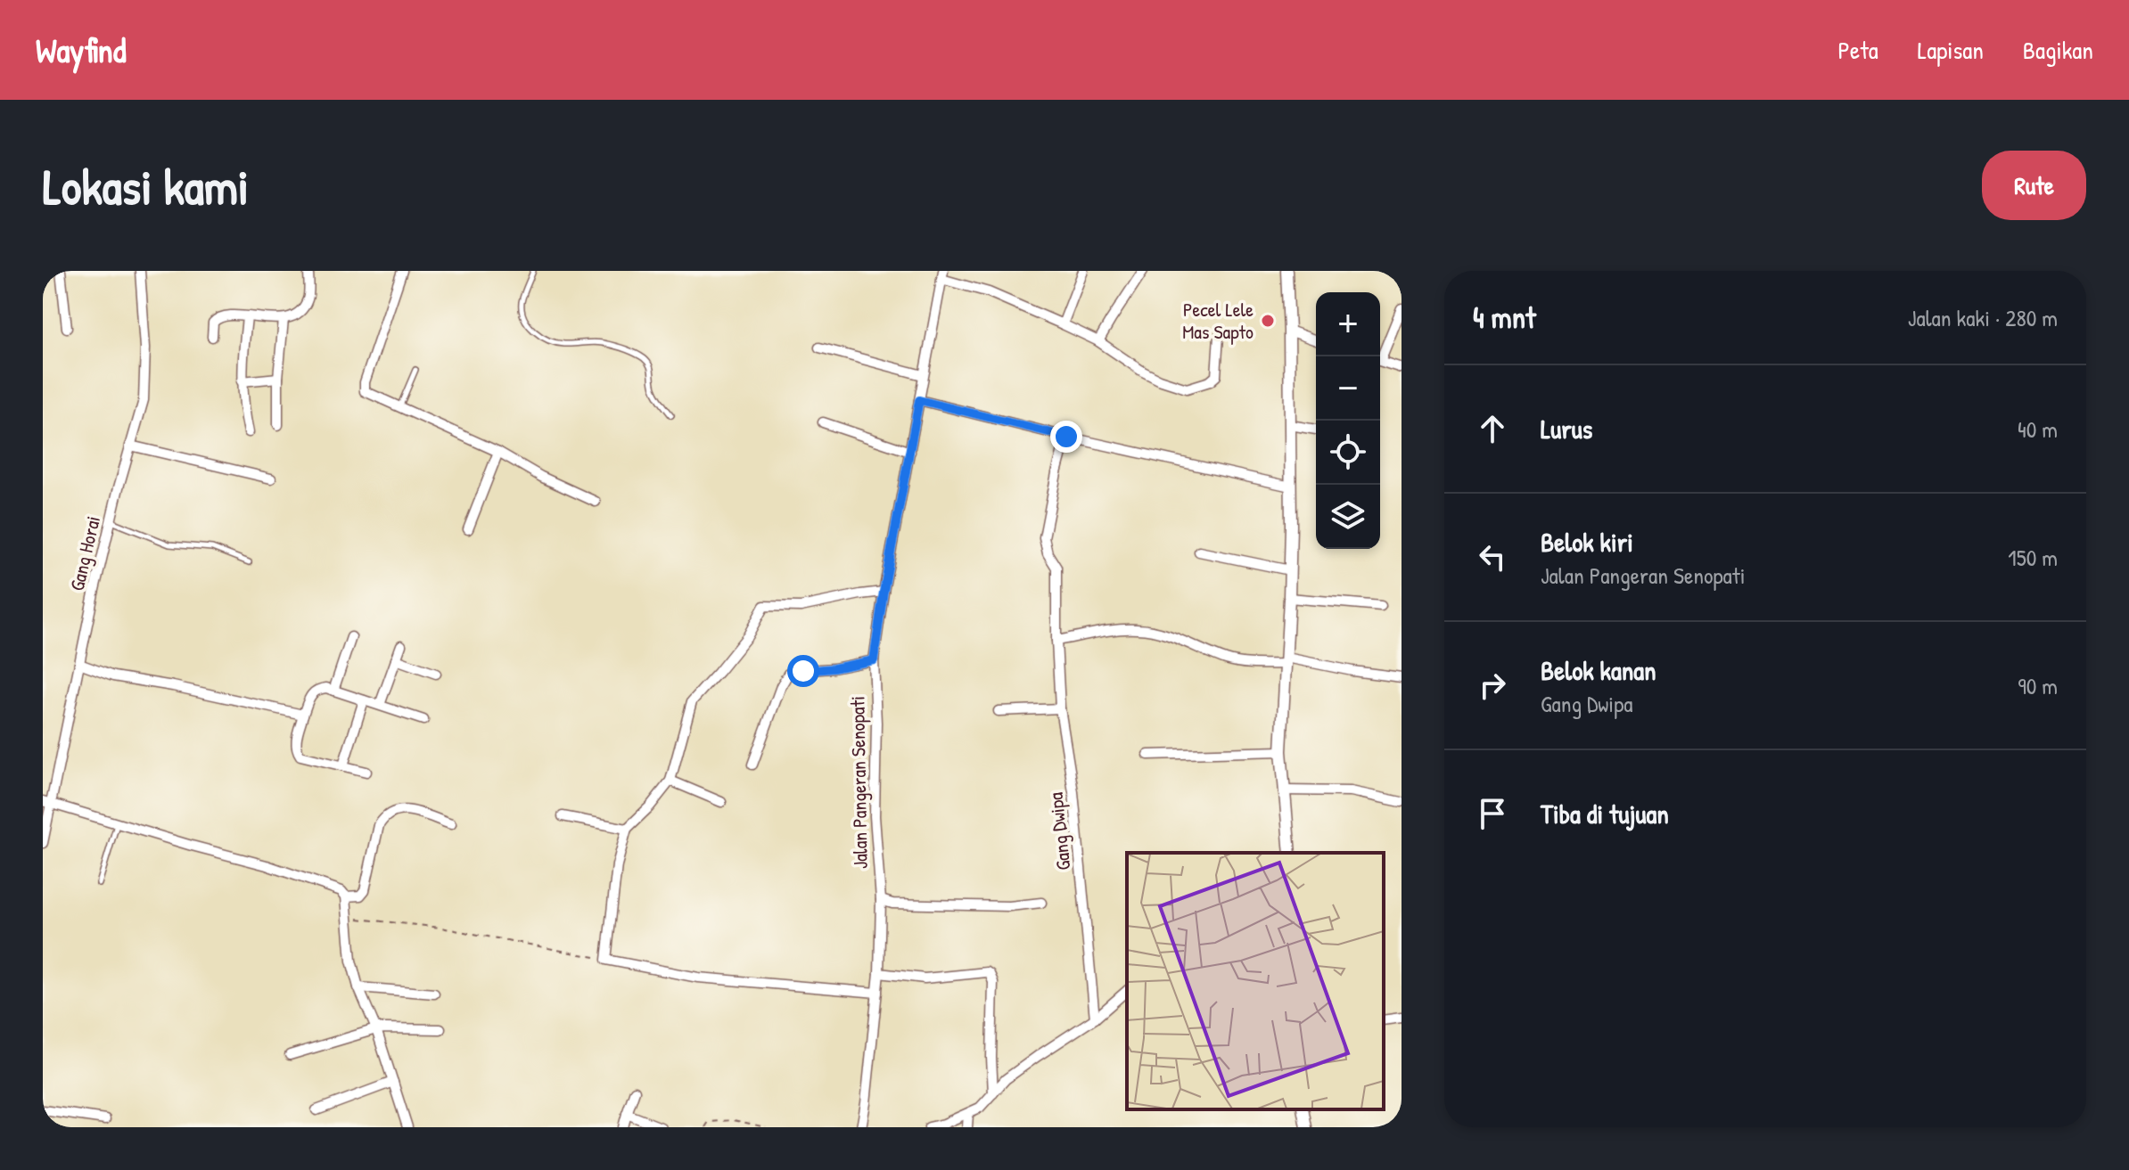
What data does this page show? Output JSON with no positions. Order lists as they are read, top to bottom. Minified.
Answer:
{"streets":{"street":["Gang Horai","Jalan Pangeran Senopati","Gang Dwipa"]},"places":["Pecel Lele Mas Sapto"],"page":{"header":"Wayfind","nav":["Peta","Lapisan","Bagikan"],"buttons":"Rute","title":"Lokasi kami","heading":["4 mnt","Jalan kaki · 280 m"],"map_buttons":["+","−"],"list":[["Lurus","40 m"],["Belok kiri","Jalan Pangeran Senopati","150 m"],["Belok kanan","Gang Dwipa","90 m"],"Tiba di tujuan"]}}
